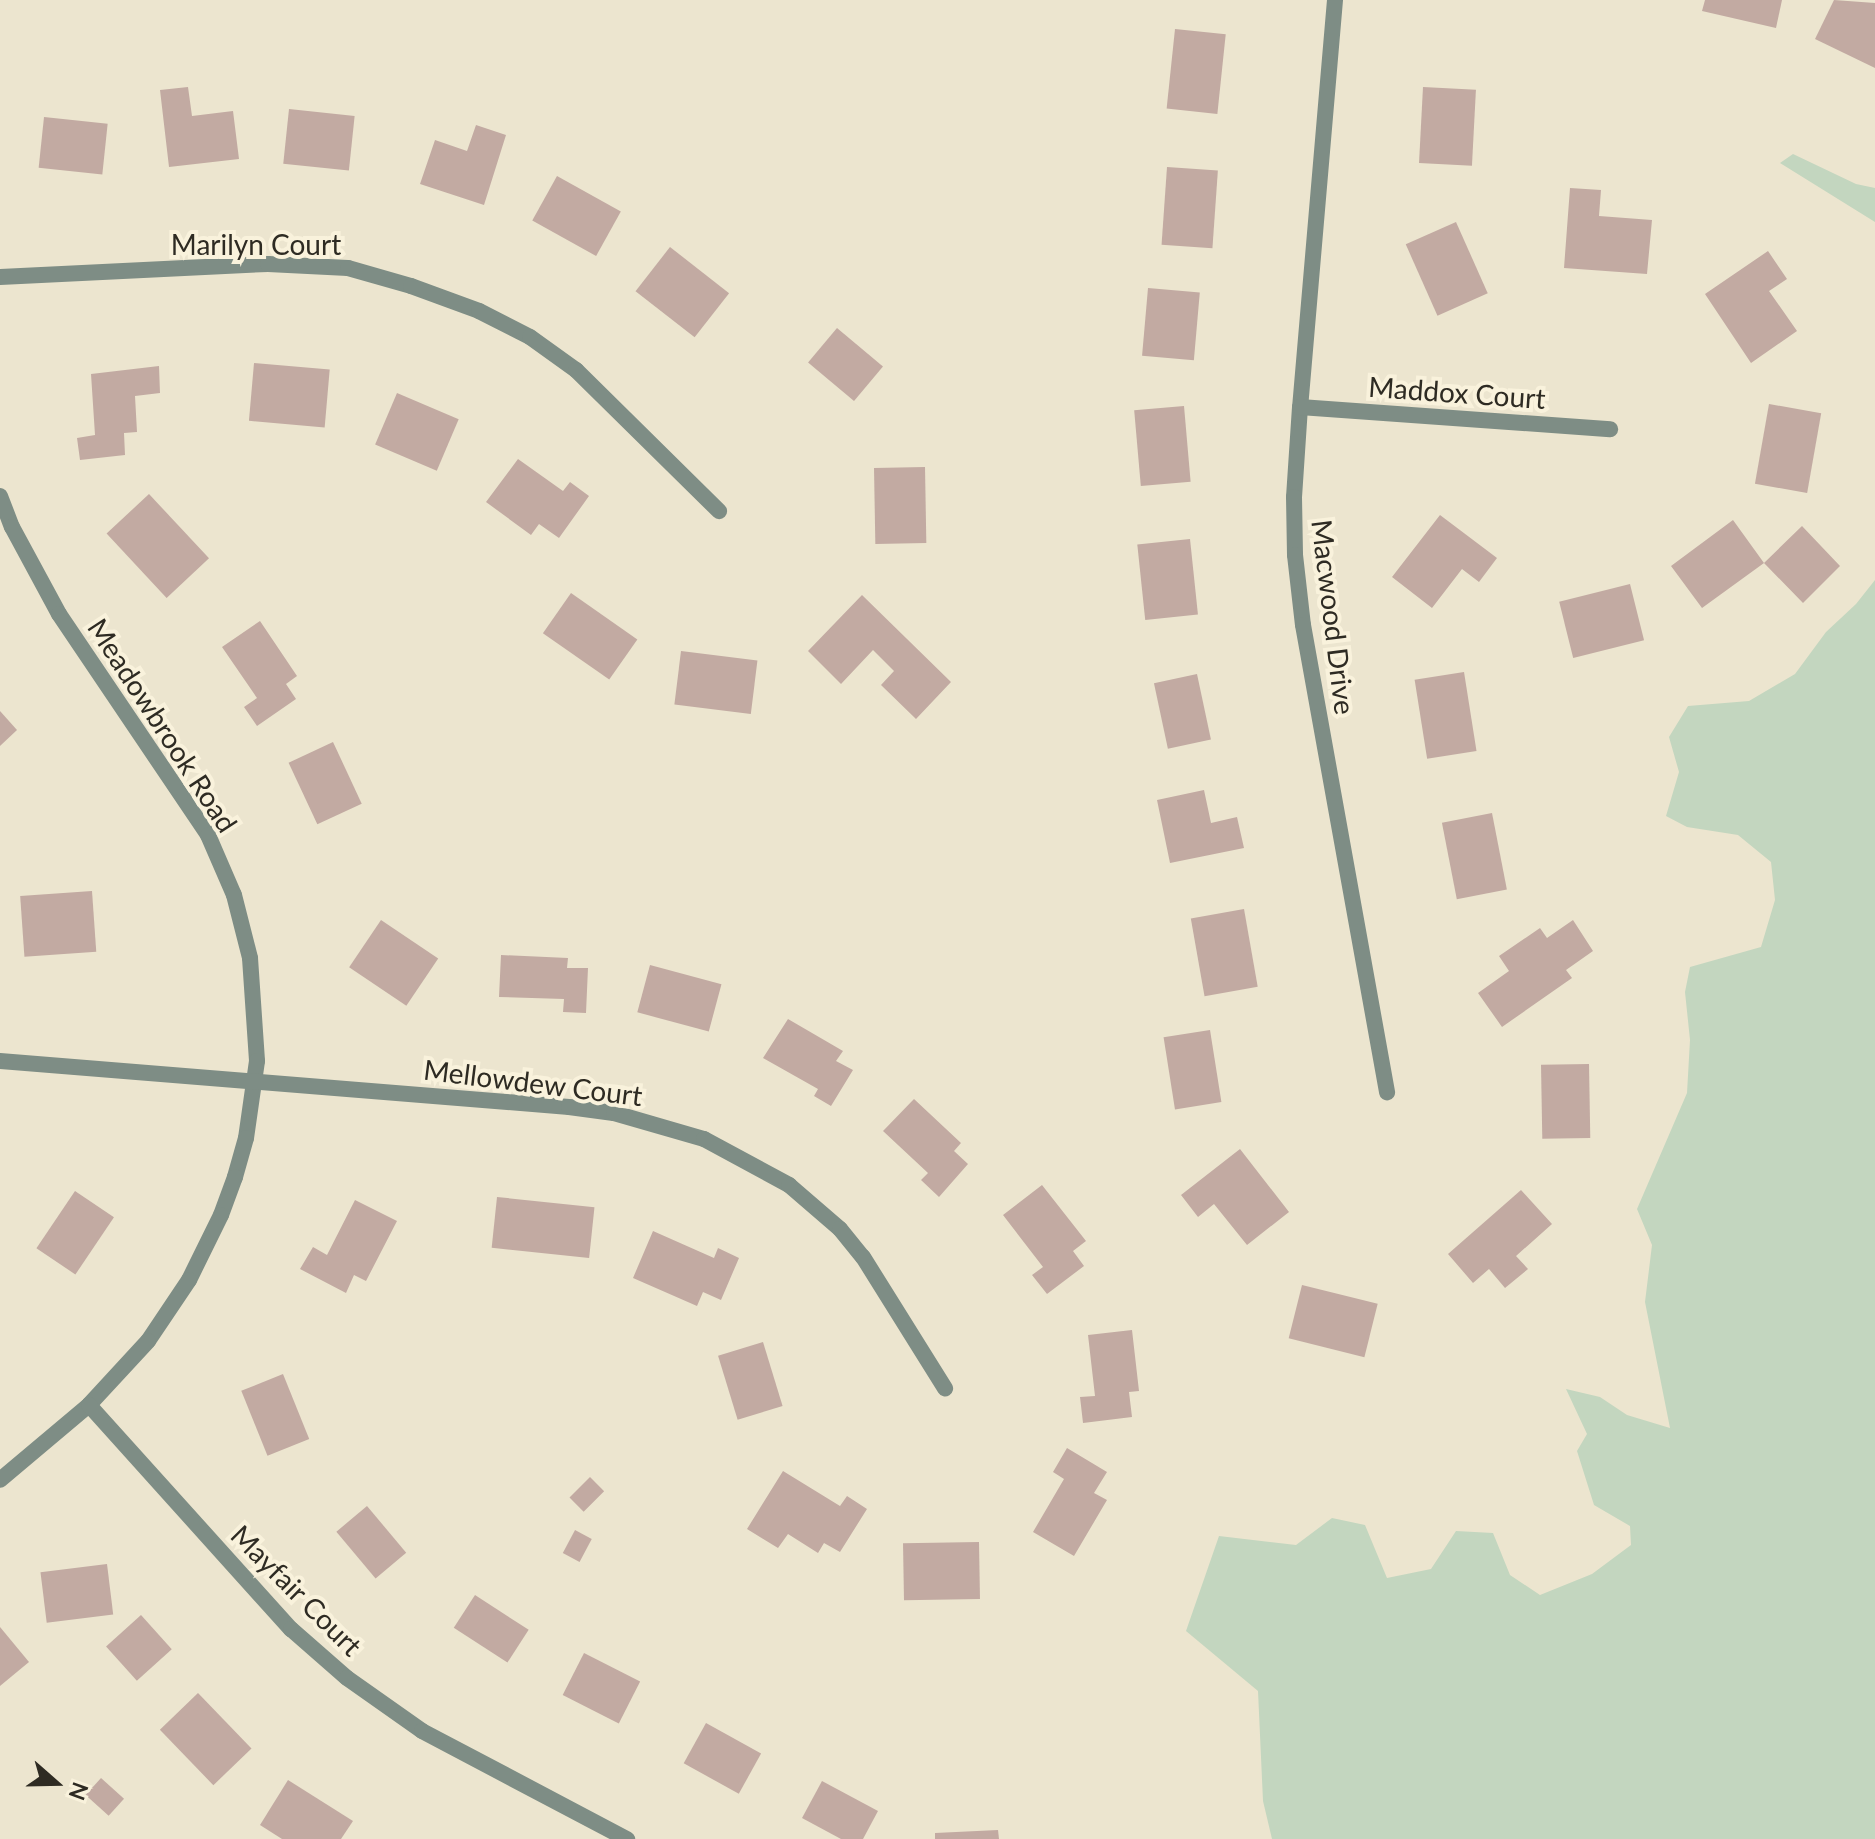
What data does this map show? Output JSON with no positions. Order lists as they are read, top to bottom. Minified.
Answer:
{"streets":{"street":["Marilyn Court","Maddox Court","Macwood Drive","Meadowbrook Road","Mellowdew Court","Mayfair Court"]},"crossings":[["Maddox Court","Macwood Drive"],["Meadowbrook Road","Mellowdew Court"],["Meadowbrook Road","Mayfair Court"]],"north":"right"}
